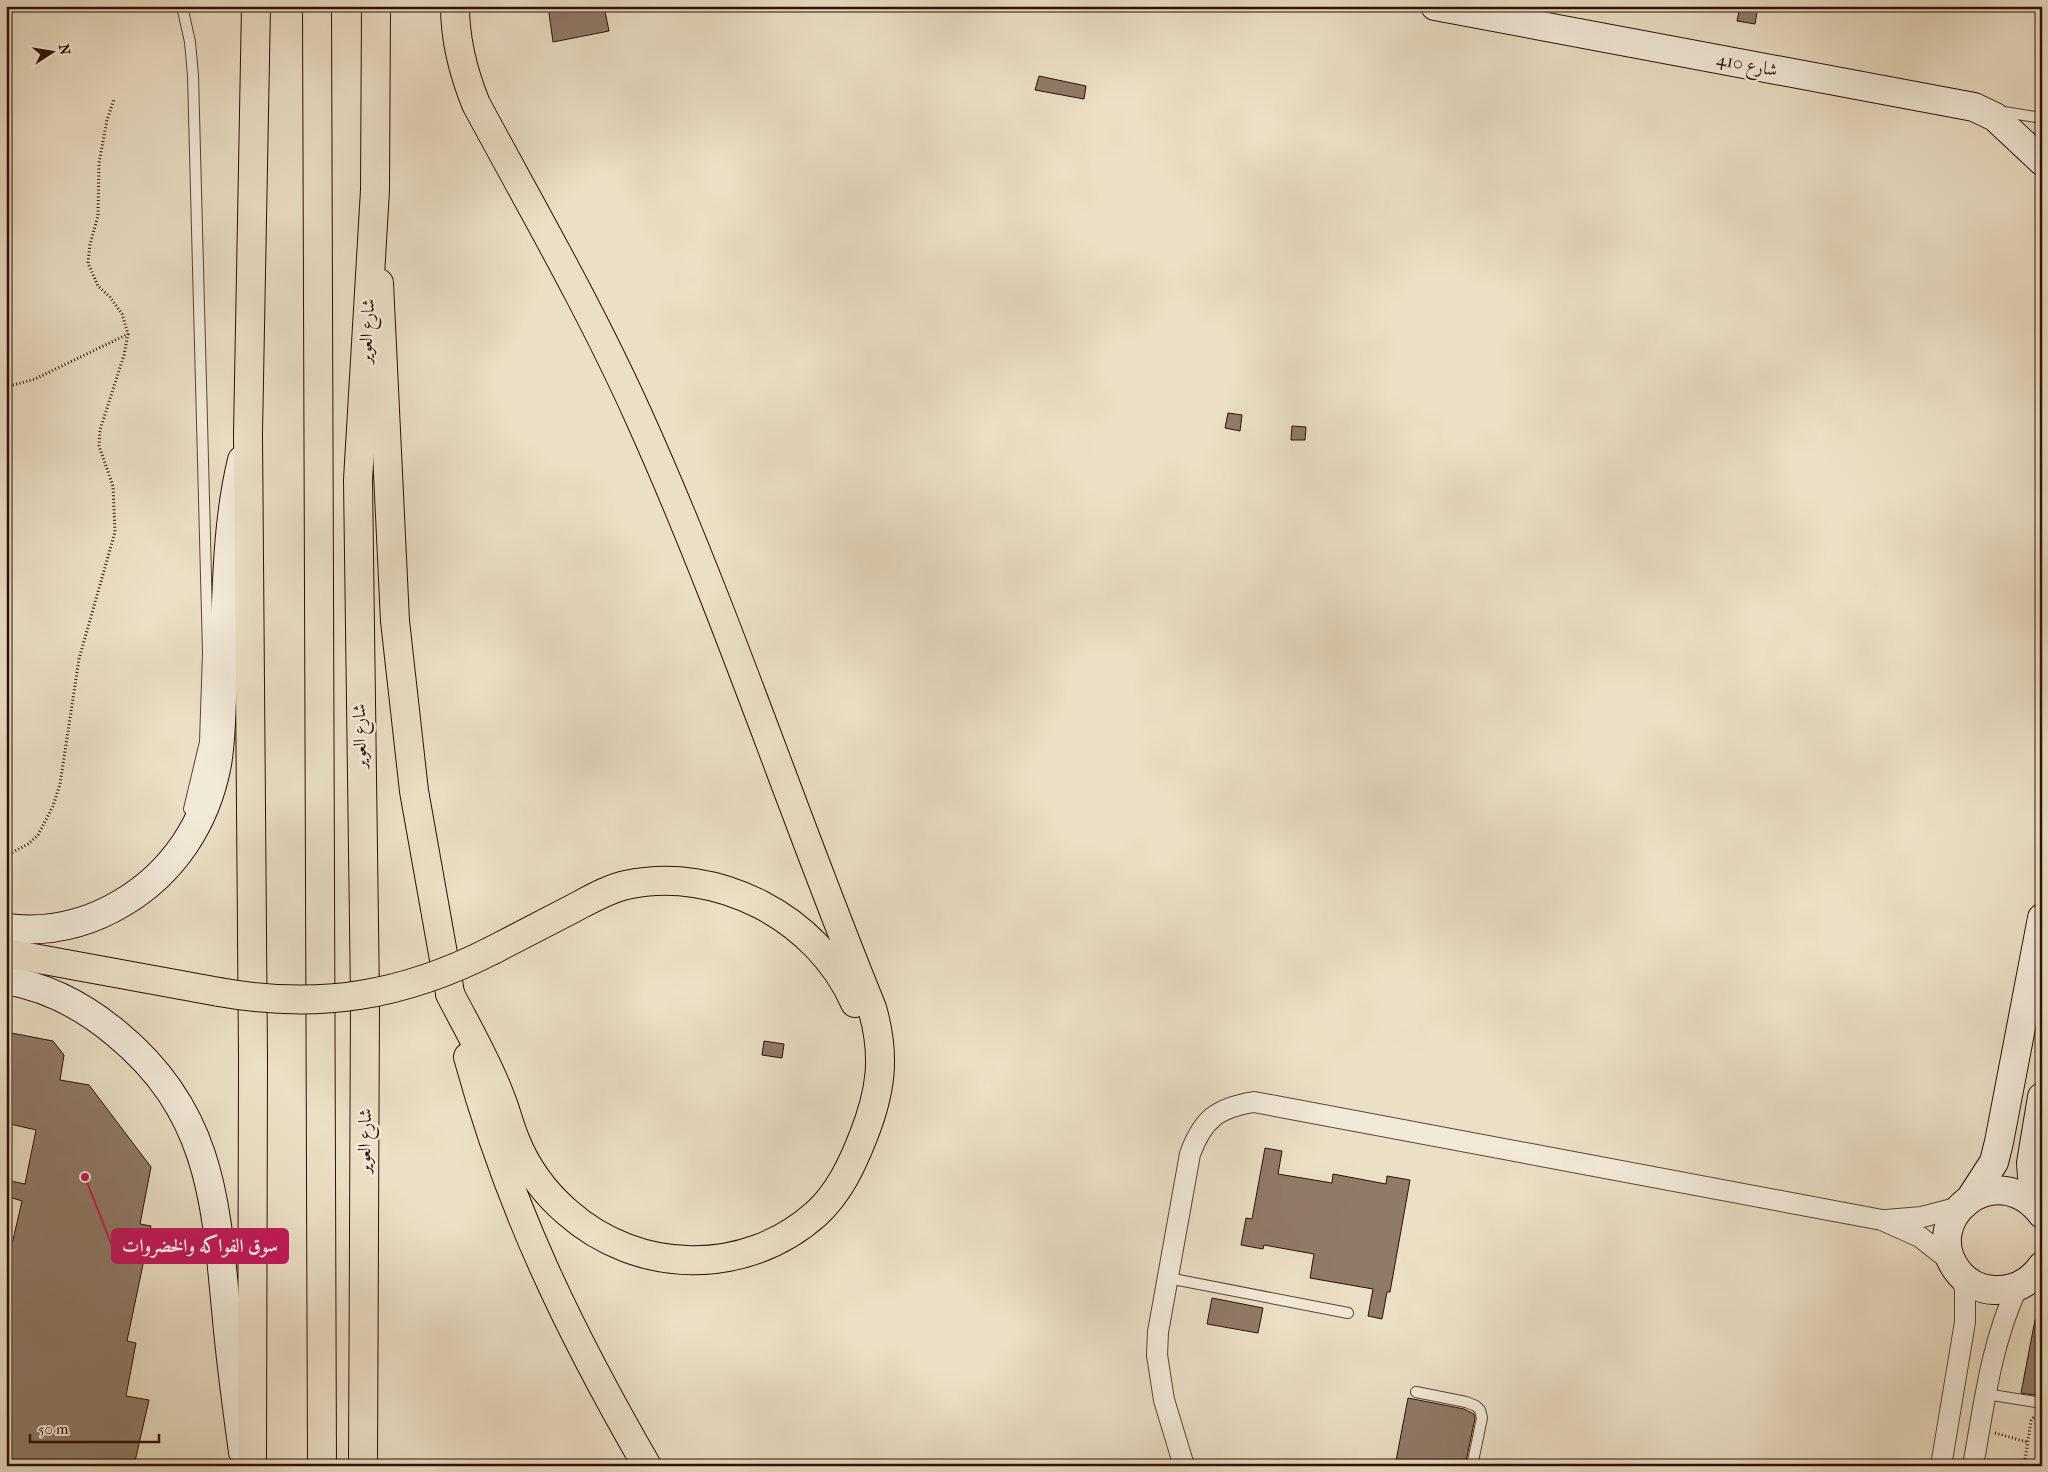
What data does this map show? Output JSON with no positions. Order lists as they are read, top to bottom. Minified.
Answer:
{"streets":{"main road":["شارع العوير"],"street":["شارع 410"]},"places":["سوق الفواكه والخضروات"],"scale_bar":"50 m","north":"right"}
